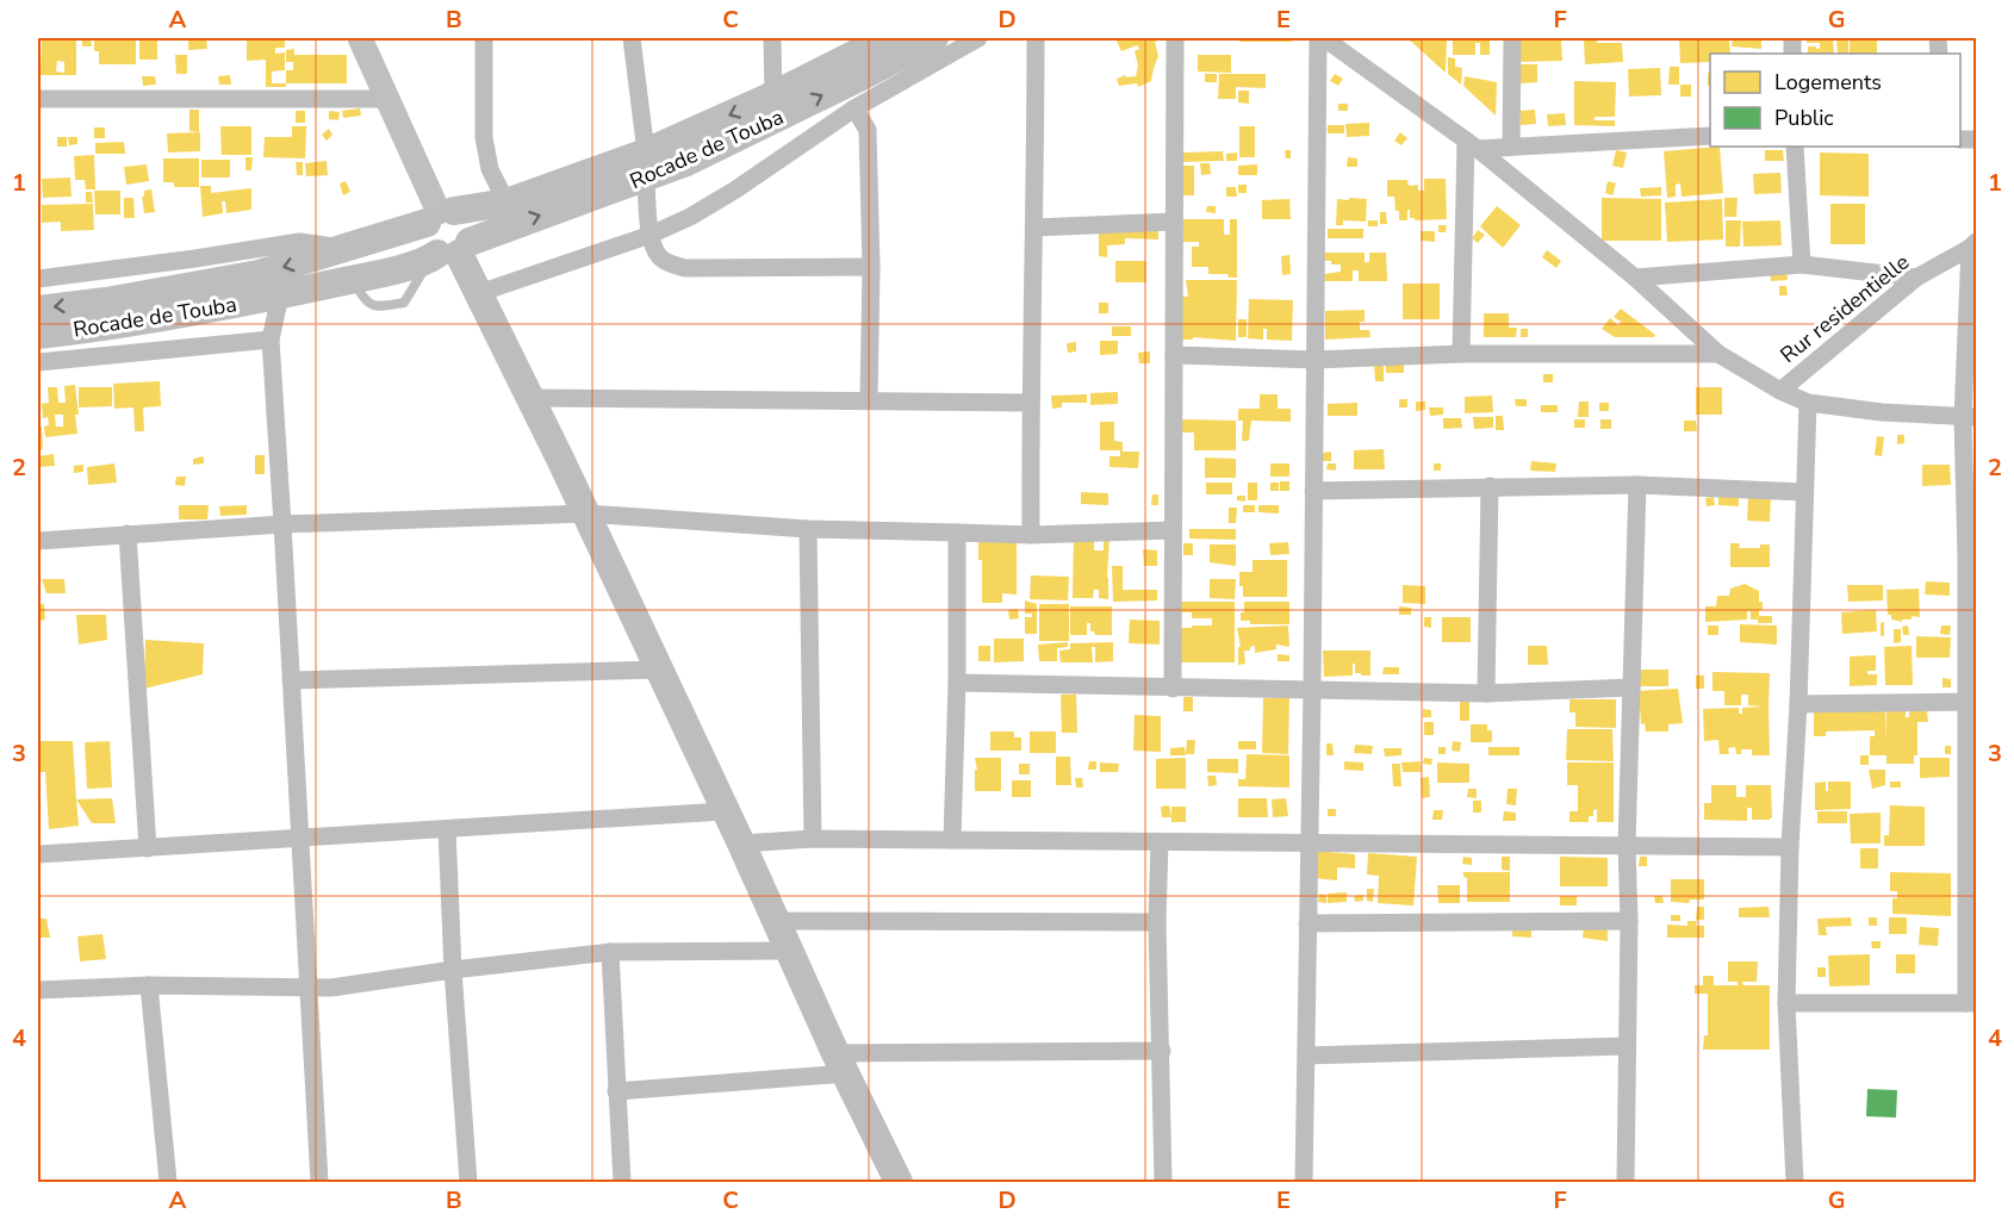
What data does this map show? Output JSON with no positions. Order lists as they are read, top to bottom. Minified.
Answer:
{"streets":{"main road":["Rocade de Touba"],"street":["Rur residentielle"]},"legend":["Logements","Public"],"grid":{"columns":["A","B","C","D","E","F","G"],"rows":["1","2","3","4"]}}
